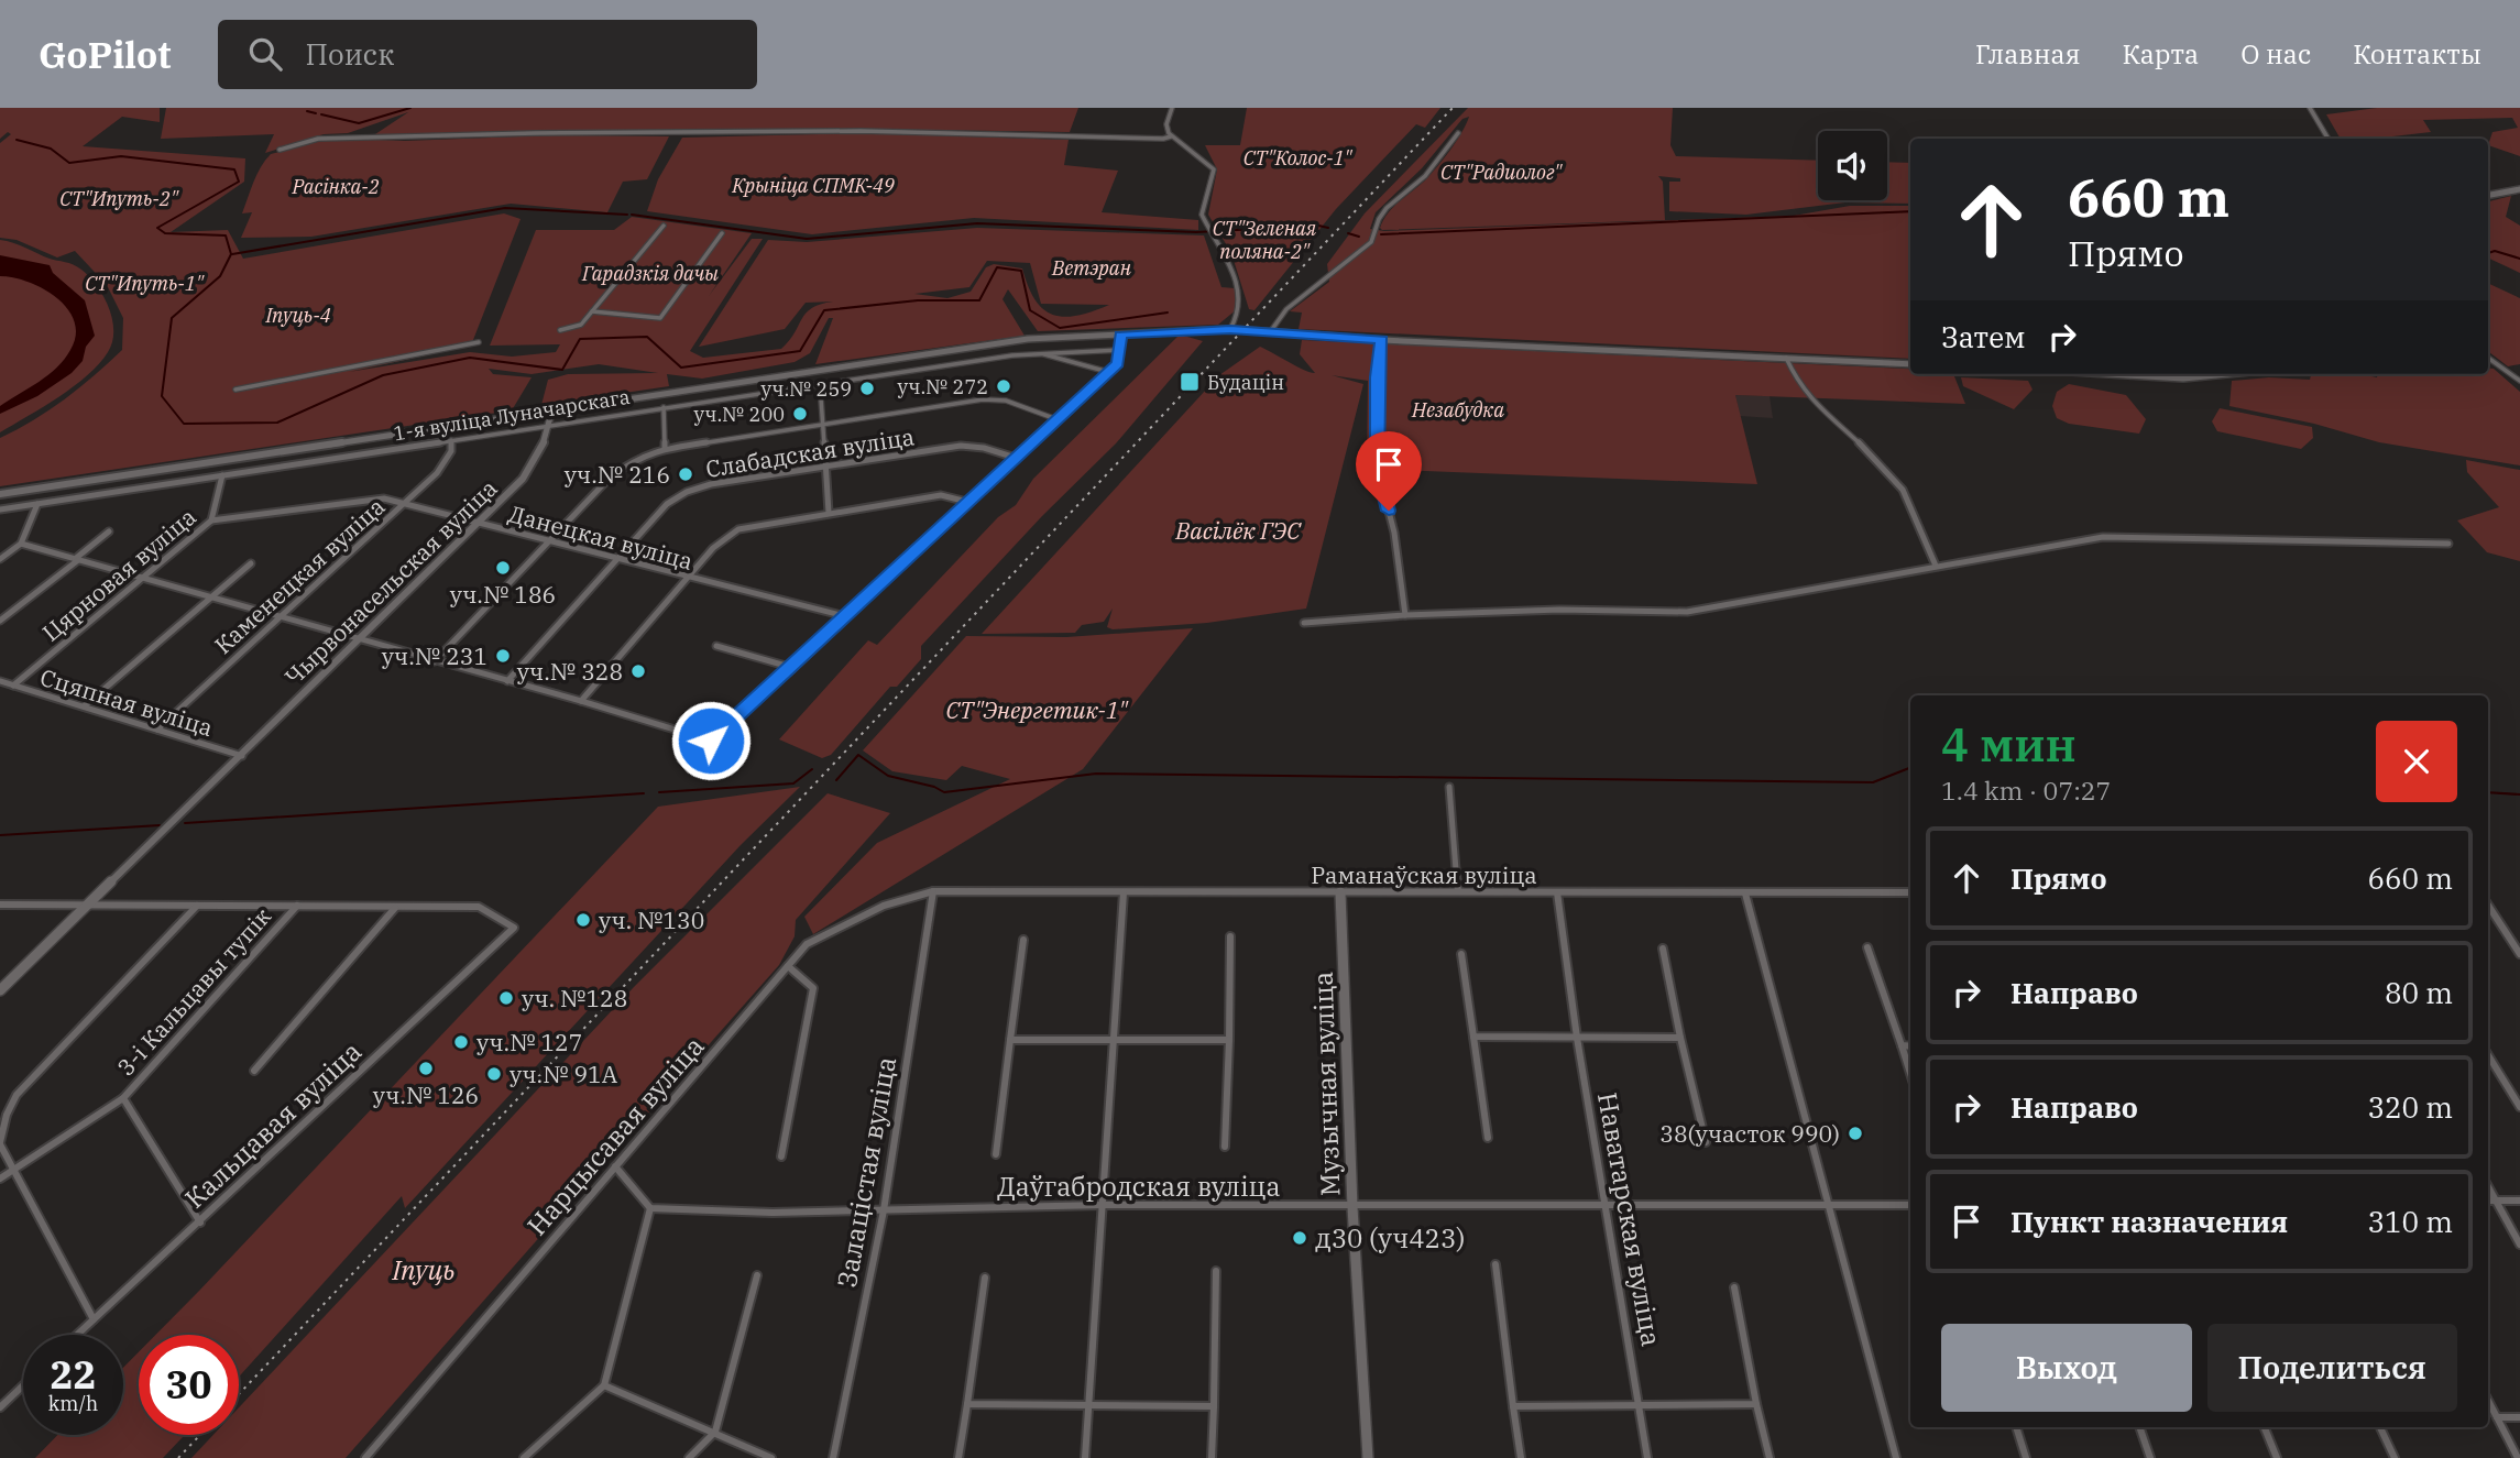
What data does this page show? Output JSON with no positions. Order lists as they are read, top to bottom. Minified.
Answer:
{"streets":{"street":["1-я вуліца Луначарскага","Слабадская вуліца","Данецкая вуліца","Цярновая вуліца","Каменецкая вуліца","Чырвонасельская вуліца","Сцяпная вуліца","Раманаўская вуліца","3-і Кальцавы тупік","Музычная вуліца","Кальцавая вуліца","Нарцысавая вуліца","Залацістая вуліца","Даўгабродская вуліца","Наватарская вуліца"]},"crossings":[["1-я вуліца Луначарскага","Цярновая вуліца"],["1-я вуліца Луначарскага","Каменецкая вуліца"],["1-я вуліца Луначарскага","Чырвонасельская вуліца"],["Слабадская вуліца","Данецкая вуліца"],["Данецкая вуліца","Цярновая вуліца"],["Данецкая вуліца","Каменецкая вуліца"],["Данецкая вуліца","Чырвонасельская вуліца"],["Цярновая вуліца","Сцяпная вуліца"],["Каменецкая вуліца","Сцяпная вуліца"],["Чырвонасельская вуліца","Сцяпная вуліца"],["Раманаўская вуліца","Музычная вуліца"],["Раманаўская вуліца","Нарцысавая вуліца"],["Раманаўская вуліца","Залацістая вуліца"],["Раманаўская вуліца","Наватарская вуліца"],["3-і Кальцавы тупік","Кальцавая вуліца"],["Музычная вуліца","Даўгабродская вуліца"],["Нарцысавая вуліца","Залацістая вуліца"],["Залацістая вуліца","Даўгабродская вуліца"],["Даўгабродская вуліца","Наватарская вуліца"]],"parks":["СТ\"Колос-1\"","СТ\"Радиолог\"","Крыніца СПМК-49","Расінка-2","СТ\"Ипуть-2\"","СТ\"Зеленая поляна-2\"","Ветэран","Гарадзкія дачы","СТ\"Ипуть-1\"","Іпуць-4","Незабудка","Васілёк ГЭС","СТ\"Энергетик-1\"","Іпуць"],"places":{"transit":["Будацін"],"other":["уч.№ 272","уч.№ 259","уч.№ 200","уч.№ 216","уч.№ 186","уч.№ 231","уч.№ 328","уч. №130","уч. №128","уч.№ 127","уч.№ 126","уч.№ 91А","38(участок 990)","д30 (уч423)"]},"page":{"header":"GoPilot","search":"Поиск","nav":["Главная","Карта","О нас","Контакты"],"turn":["660 m","Прямо"],"then":"Затем","heading":["4 мин","1.4 km · 07:27"],"list":[{"name":"Прямо","value":"660 m"},{"name":"Направо","value":"80 m"},{"name":"Направо","value":"320 m"},{"name":"Пункт назначения","value":"310 m"}],"buttons":["Выход","Поделиться"],"speed":"22 km/h","limit":"30"}}
